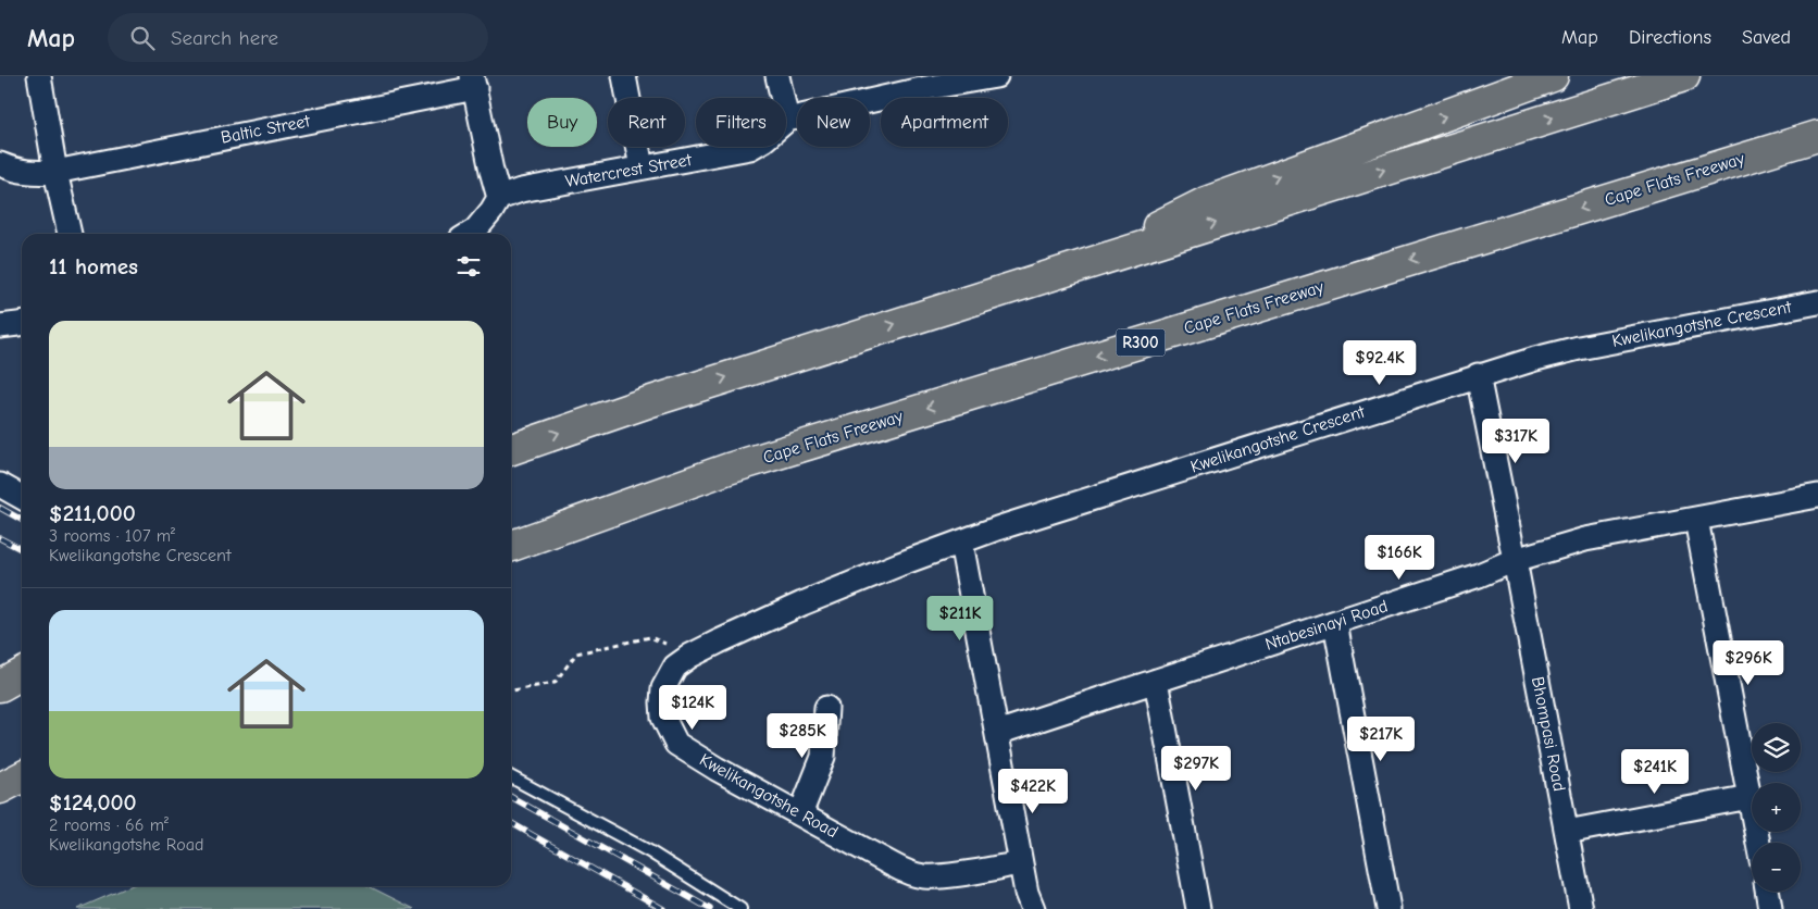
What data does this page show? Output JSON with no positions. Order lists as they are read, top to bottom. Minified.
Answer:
{"streets":{"highway":["Cape Flats Freeway","R300"],"street":["Baltic Street","Watercrest Street","Kwelikangotshe Crescent","Ntabesinayi Road","Bhompasi Road","Kwelikangotshe Road"]},"crossings":[["Kwelikangotshe Crescent","Bhompasi Road"],["Kwelikangotshe Crescent","Kwelikangotshe Road"],["Ntabesinayi Road","Bhompasi Road"]],"page":{"header":"Map","search":"Search here","nav":["Map","Directions","Saved"],"chip":["Buy","Rent","Filters","New","Apartment"],"heading":"11 homes","list":[{"name":"$211,000","note":"3 rooms · 107 m² · Kwelikangotshe Crescent"},{"name":"$124,000","note":"2 rooms · 66 m² · Kwelikangotshe Road"}],"price":["$92.4K","$317K","$166K","$211K","$296K","$124K","$285K","$217K","$297K","$241K","$422K"],"map_buttons":["+","−"]}}
